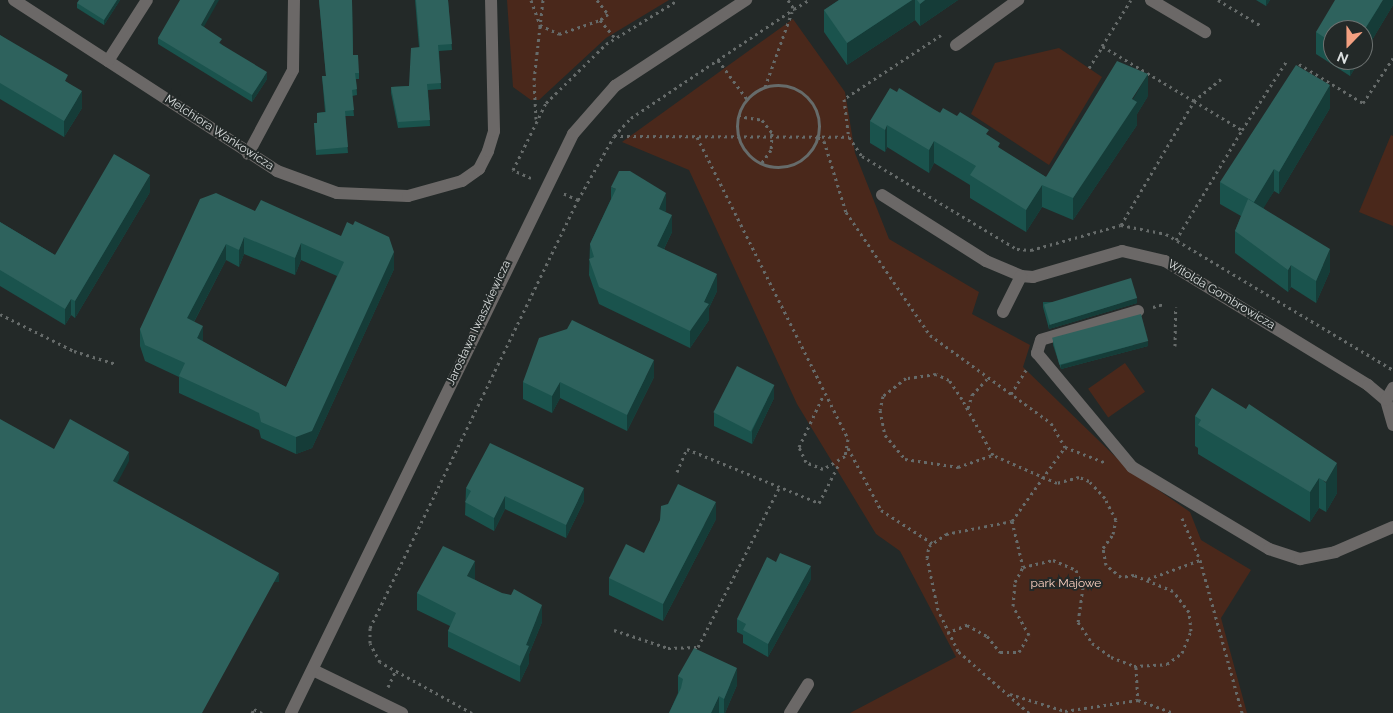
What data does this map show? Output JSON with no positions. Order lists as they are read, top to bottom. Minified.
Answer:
{"streets":{"street":["Melchiora Wańkowicza","Witolda Gombrowicza","Jarosława Iwaszkiewicza"]},"parks":["park Majowe"],"north":"bottom"}
